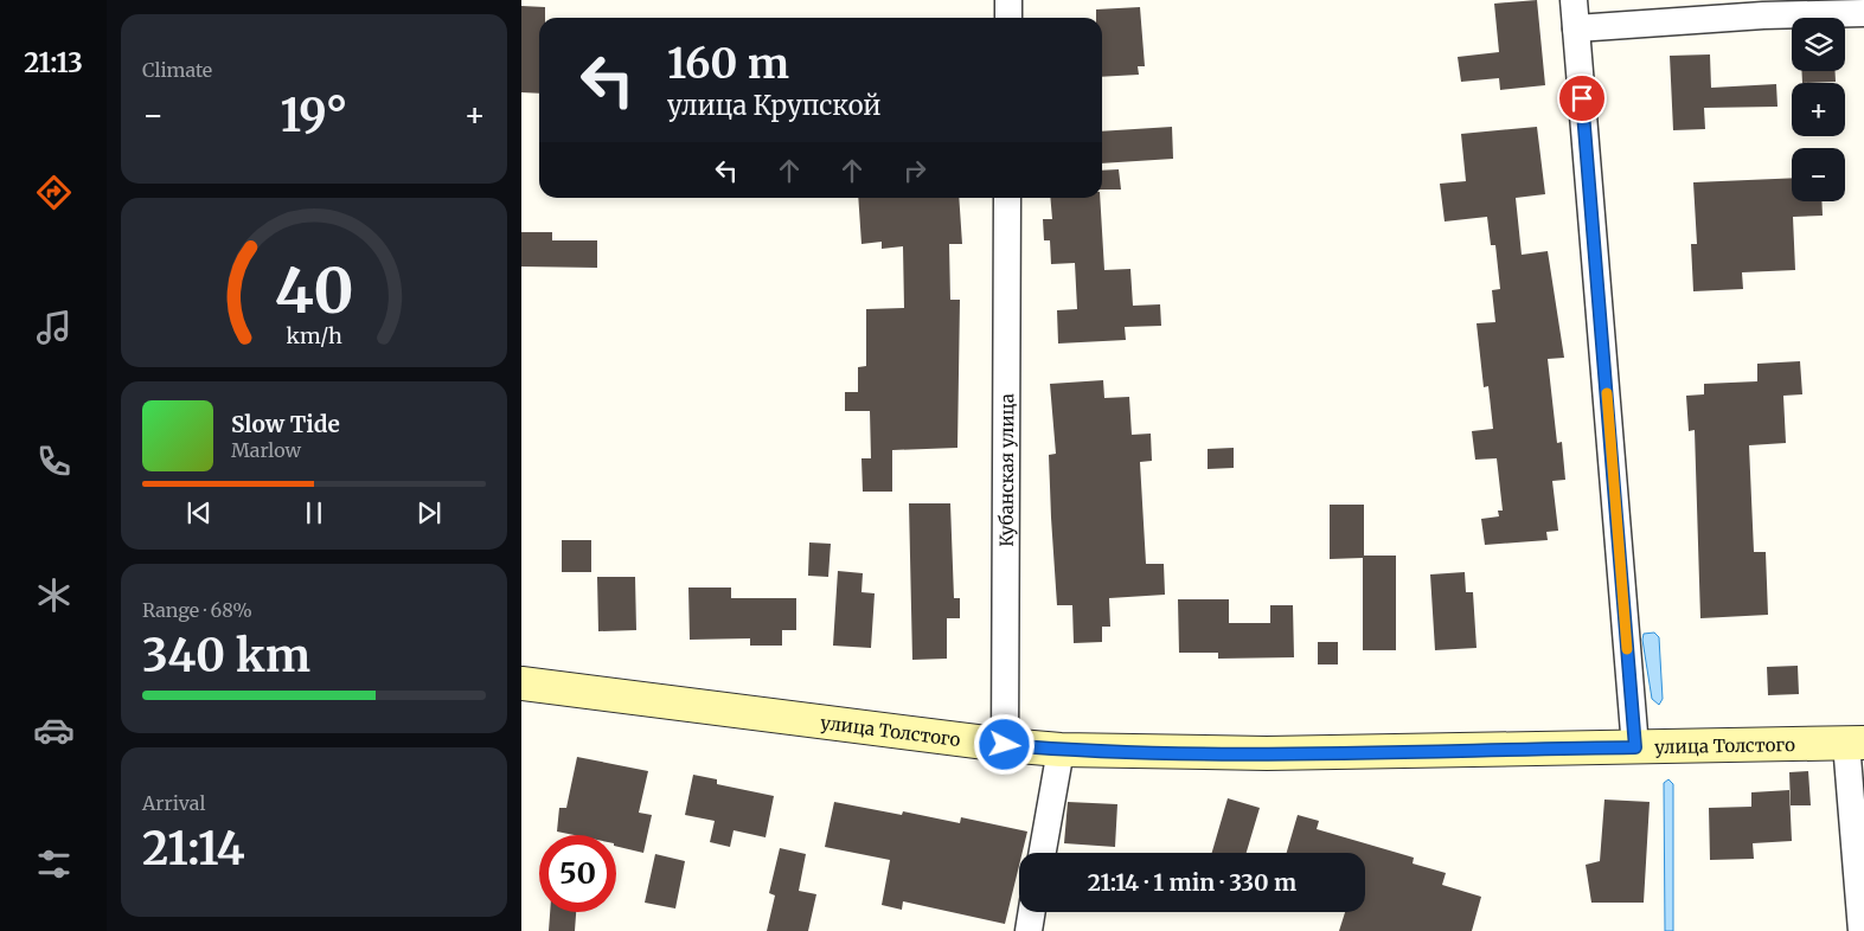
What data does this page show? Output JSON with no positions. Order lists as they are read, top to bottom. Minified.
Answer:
{"streets":{"main road":["улица Толстого"],"street":["Кубанская улица"]},"crossings":[["Кубанская улица","улица Толстого"]],"page":{"tabs":"21:13","tile":["Climate",["Range · 68%","340 km"],["Arrival","21:14"]],"map_buttons":["+","−"],"turn":["160 m","улица Крупской"],"heat":["−","19°","+"],"song":["Slow Tide","Marlow"],"limit":"50","trip":"21:14 · 1 min · 330 m","gauge":["40","km/h"]}}
